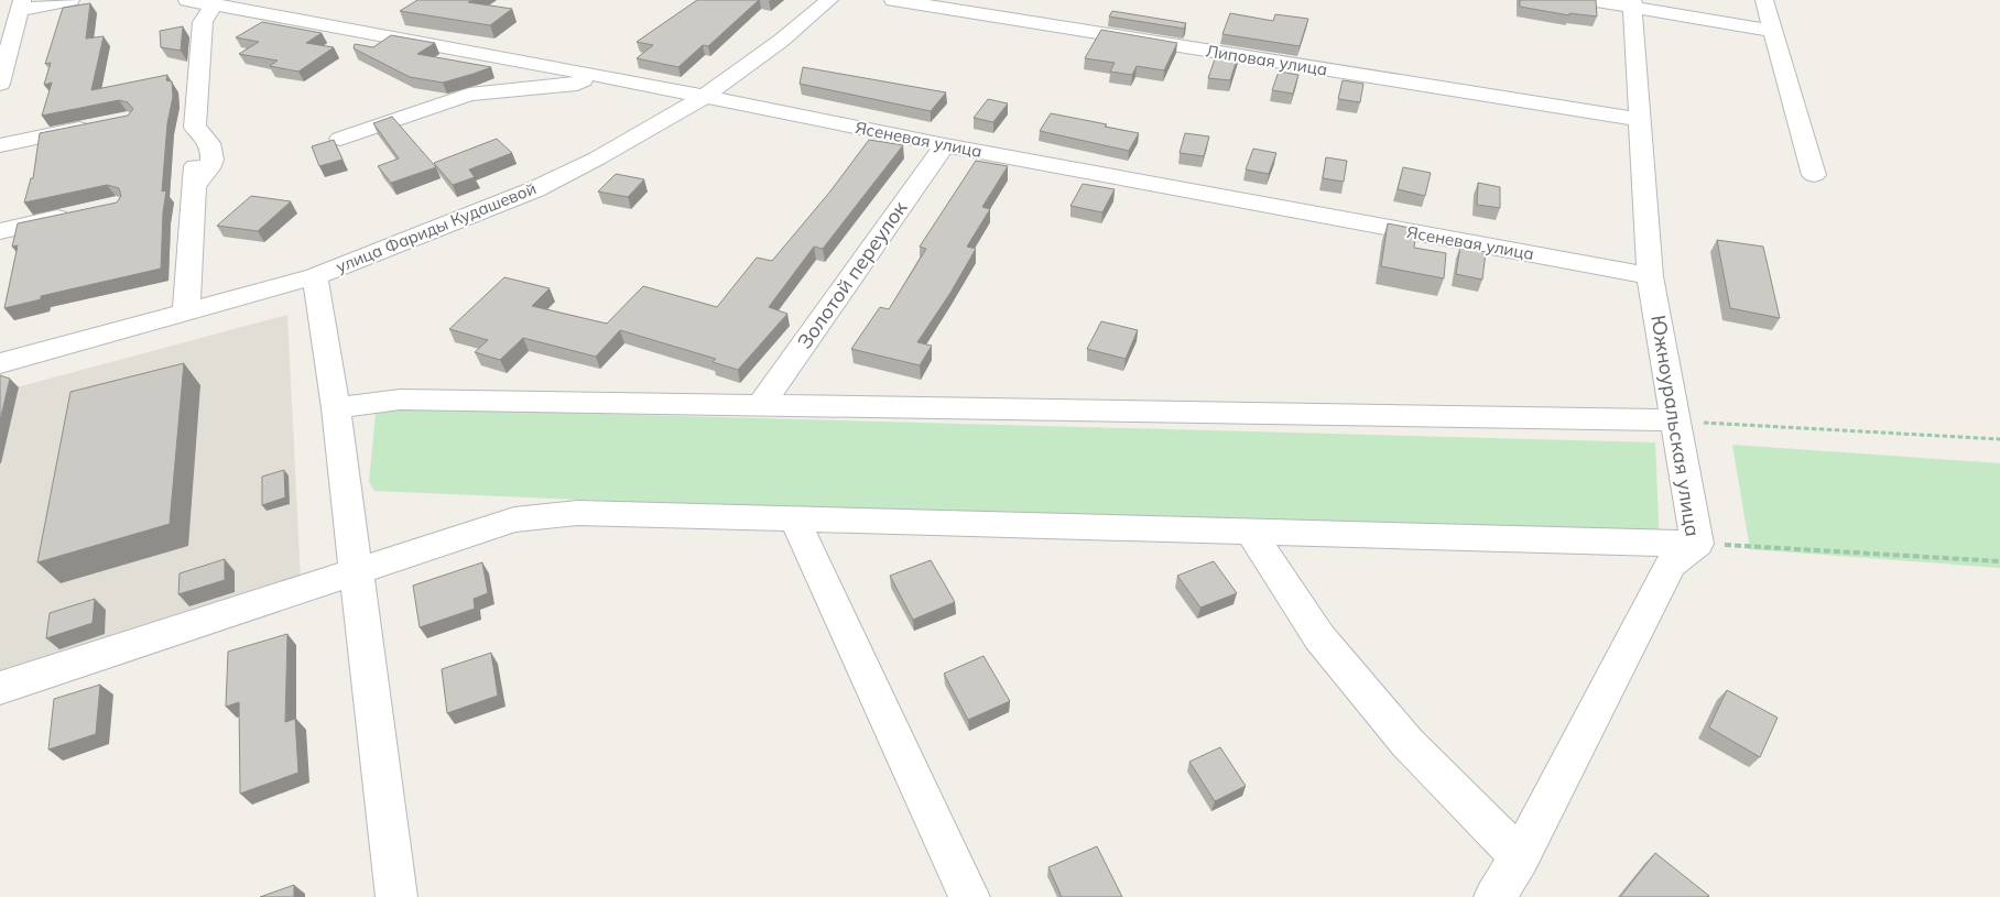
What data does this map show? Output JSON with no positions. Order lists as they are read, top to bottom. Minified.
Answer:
{"streets":{"street":["Липовая улица","Ясеневая улица","улица Фариды Кудашевой","Золотой переулок","Южноуральская улица"]},"crossings":[["Липовая улица","Южноуральская улица"],["Ясеневая улица","улица Фариды Кудашевой"],["Ясеневая улица","Золотой переулок"],["Ясеневая улица","Южноуральская улица"]]}
